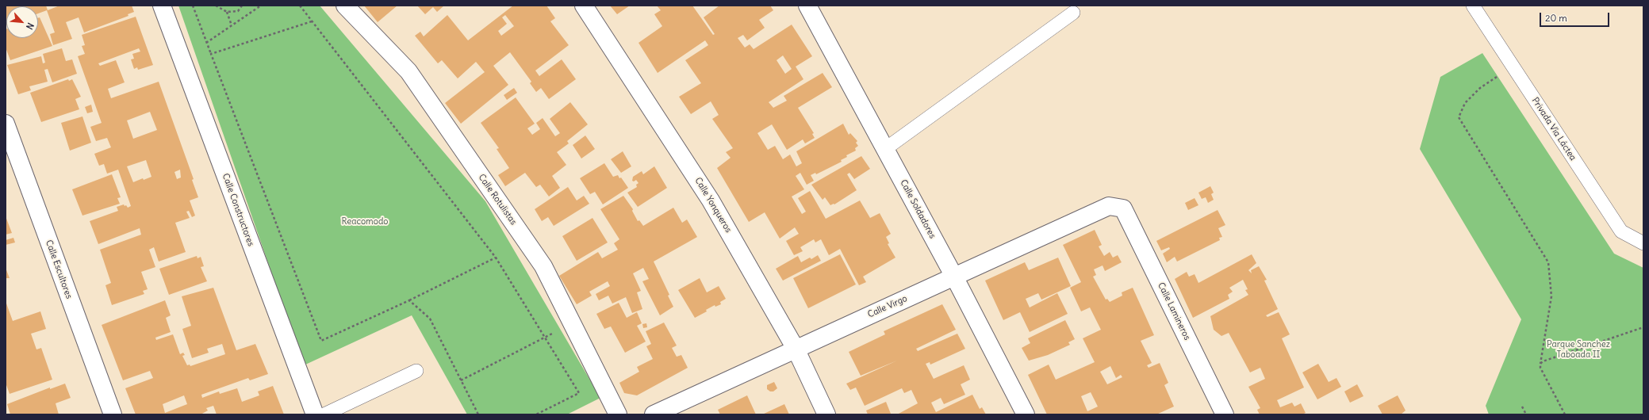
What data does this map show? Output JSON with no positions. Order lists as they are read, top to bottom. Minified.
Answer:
{"streets":{"street":["Calle Rotulistas","Calle Yonqueros","Calle Soldadores","Calle Constructores","Calle Escultores","Calle Virgo","Calle Lamineros"],"lane":["Privada Vía Láctea"]},"crossings":[["Calle Yonqueros","Calle Virgo"],["Calle Soldadores","Calle Virgo"],["Calle Virgo","Calle Lamineros"]],"parks":["Reacomodo","Parque Sanchez Taboada II"],"scale_bar":"20 m","north":"bottom right"}
